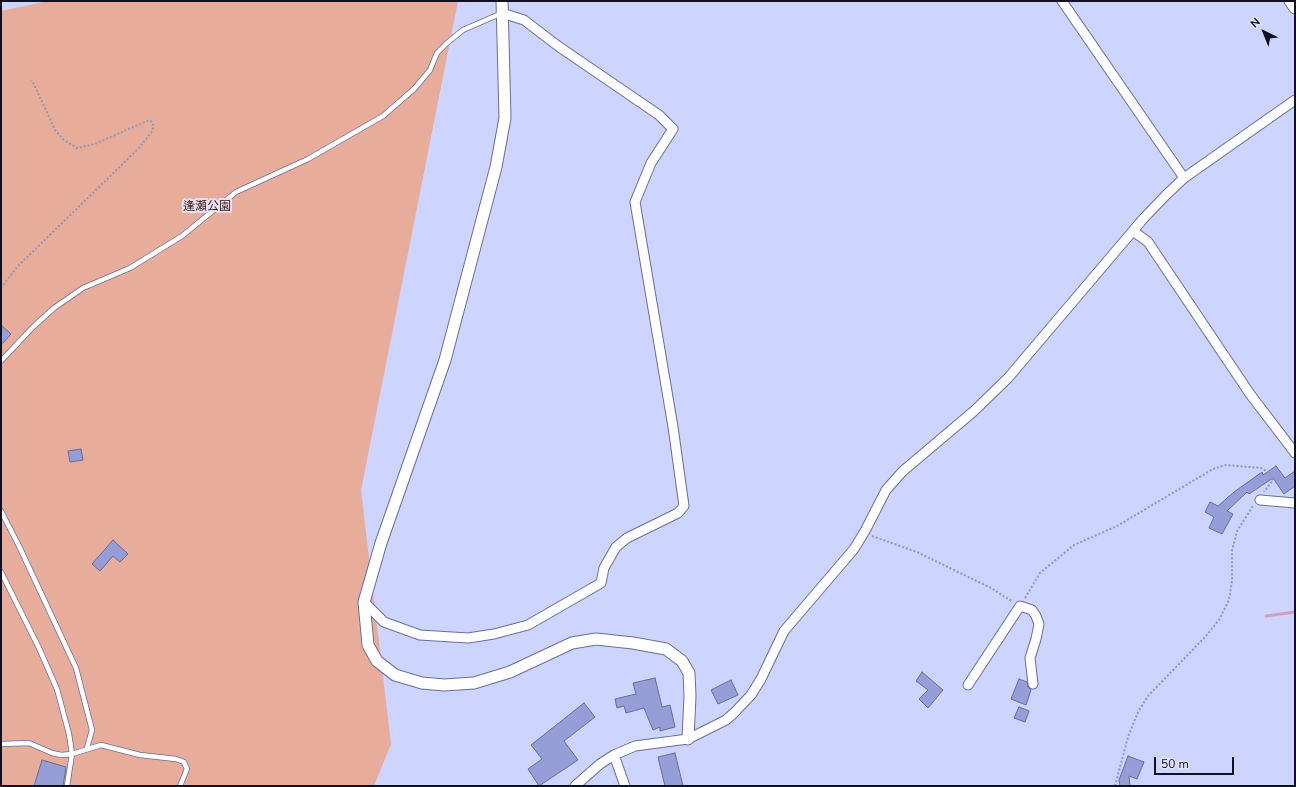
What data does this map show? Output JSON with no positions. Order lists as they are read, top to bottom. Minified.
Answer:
{"parks":["逢瀬公園"],"scale_bar":"50 m","north":"top left"}
